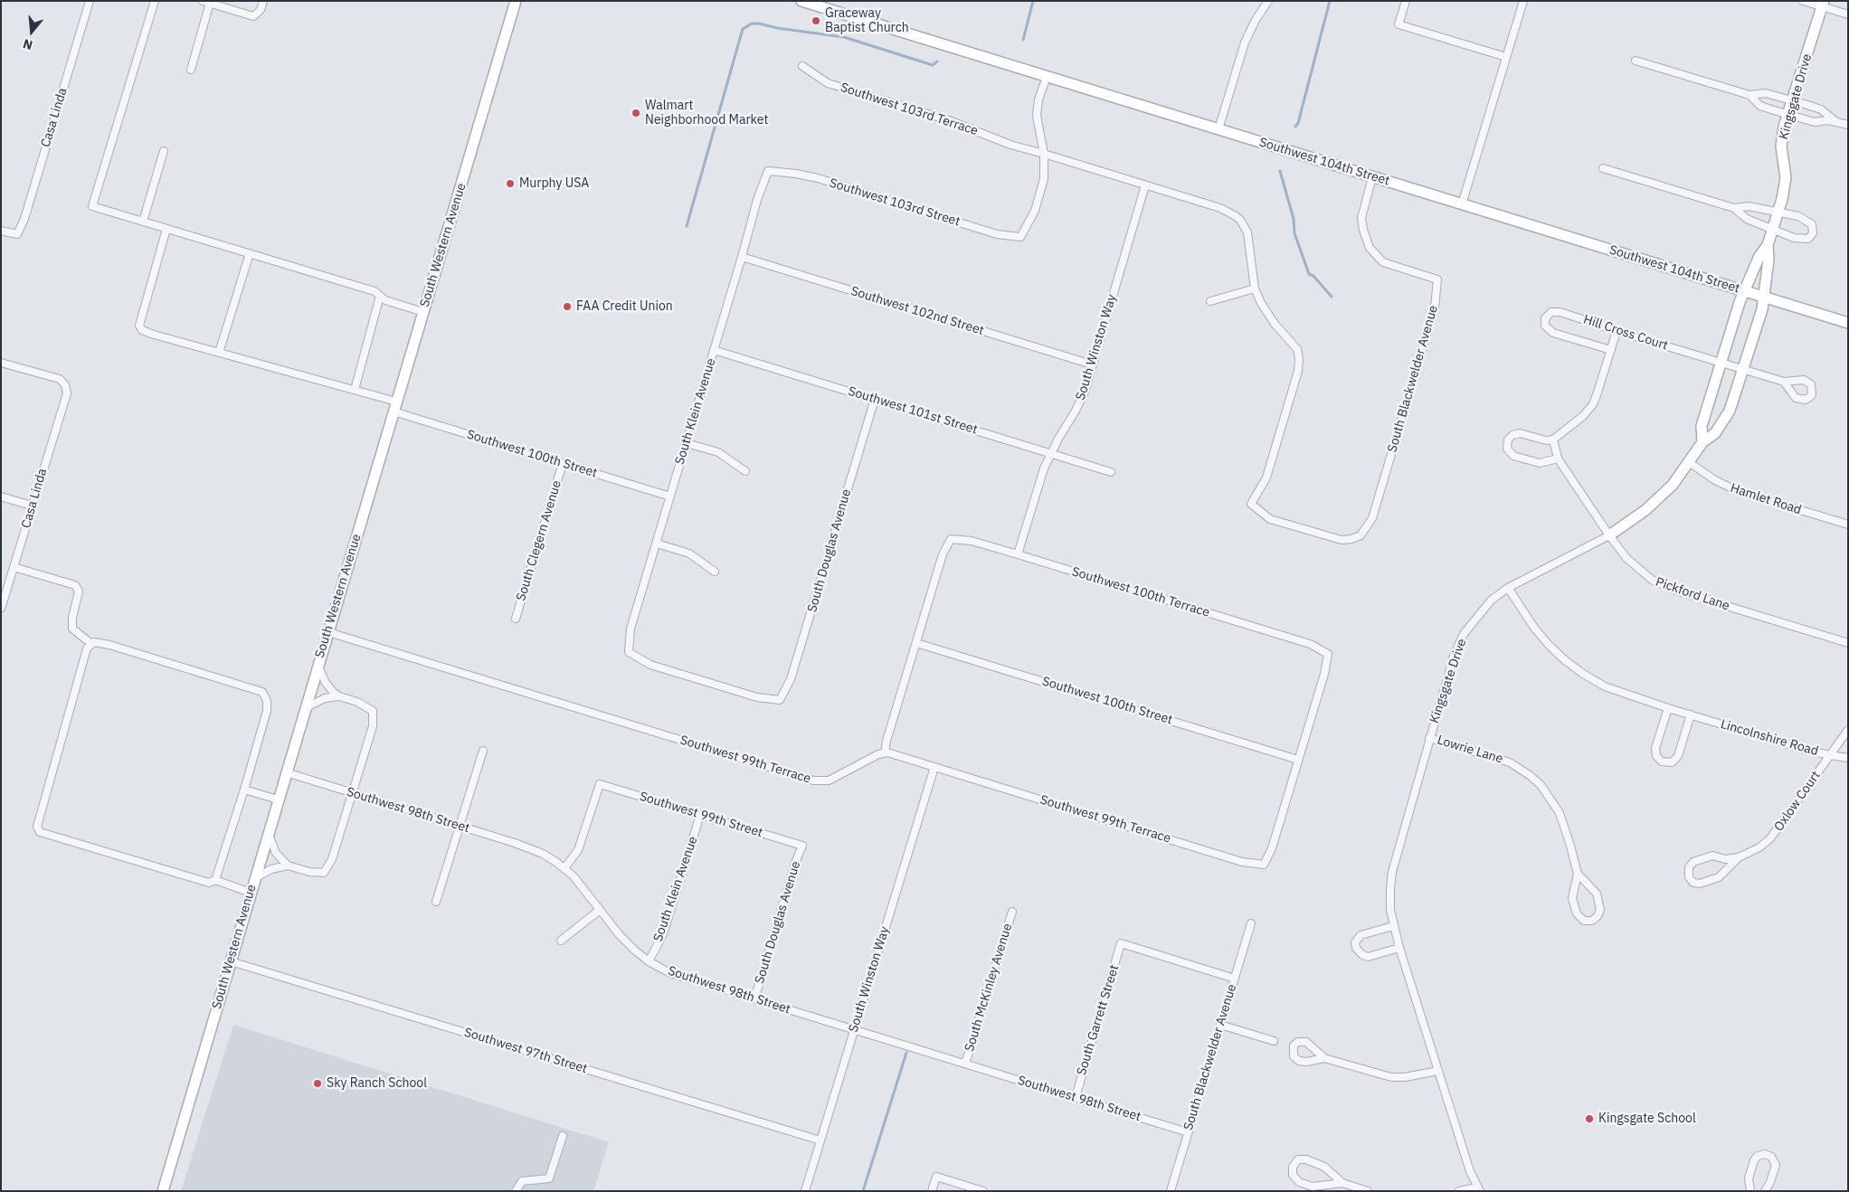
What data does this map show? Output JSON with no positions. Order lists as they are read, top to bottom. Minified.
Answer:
{"streets":{"main road":["Kingsgate Drive","Southwest 104th Street","South Western Avenue"],"street":["Southwest 103rd Terrace","Casa Linda","Southwest 103rd Street","Southwest 102nd Street","Hill Cross Court","South Winston Way","South Blackwelder Avenue","Southwest 101st Street","South Klein Avenue","Southwest 100th Street","Hamlet Road","South Clegern Avenue","South Douglas Avenue","Southwest 100th Terrace","Pickford Lane","Lincolnshire Road","Lowrie Lane","Southwest 99th Terrace","Oxlow Court","Southwest 98th Street","Southwest 99th Street","South McKinley Avenue","South Garrett Street","Southwest 97th Street"]},"crossings":[["Kingsgate Drive","Southwest 104th Street"],["Kingsgate Drive","Hill Cross Court"],["Kingsgate Drive","Hamlet Road"],["Kingsgate Drive","Pickford Lane"],["Kingsgate Drive","Lincolnshire Road"],["Kingsgate Drive","Lowrie Lane"],["Southwest 103rd Terrace","Southwest 103rd Street"],["Southwest 104th Street","South Blackwelder Avenue"],["Southwest 103rd Street","South Klein Avenue"],["South Western Avenue","Southwest 100th Street"],["South Western Avenue","Southwest 99th Terrace"],["South Western Avenue","Southwest 98th Street"],["South Western Avenue","Southwest 97th Street"],["Southwest 102nd Street","South Winston Way"],["Southwest 102nd Street","South Klein Avenue"],["South Winston Way","Southwest 101st Street"],["South Winston Way","Southwest 100th Terrace"],["South Winston Way","Southwest 99th Terrace"],["South Winston Way","Southwest 98th Street"],["South Winston Way","Southwest 97th Street"],["South Blackwelder Avenue","Southwest 98th Street"],["South Blackwelder Avenue","South Garrett Street"],["Southwest 101st Street","South Klein Avenue"],["Southwest 101st Street","South Douglas Avenue"],["South Klein Avenue","Southwest 100th Street"],["South Klein Avenue","South Douglas Avenue"],["South Klein Avenue","Southwest 98th Street"],["South Klein Avenue","Southwest 99th Street"],["Southwest 100th Street","South Clegern Avenue"],["Southwest 100th Street","Southwest 100th Terrace"],["Southwest 100th Street","Southwest 99th Terrace"],["South Douglas Avenue","Southwest 98th Street"],["South Douglas Avenue","Southwest 99th Street"],["Southwest 100th Terrace","Southwest 99th Terrace"],["Lincolnshire Road","Oxlow Court"],["Southwest 98th Street","Southwest 99th Street"],["Southwest 98th Street","South McKinley Avenue"],["Southwest 98th Street","South Garrett Street"]],"places":["Graceway Baptist Church","Walmart Neighborhood Market","Murphy USA","FAA Credit Union","Sky Ranch School","Kingsgate School"],"north":"bottom"}
